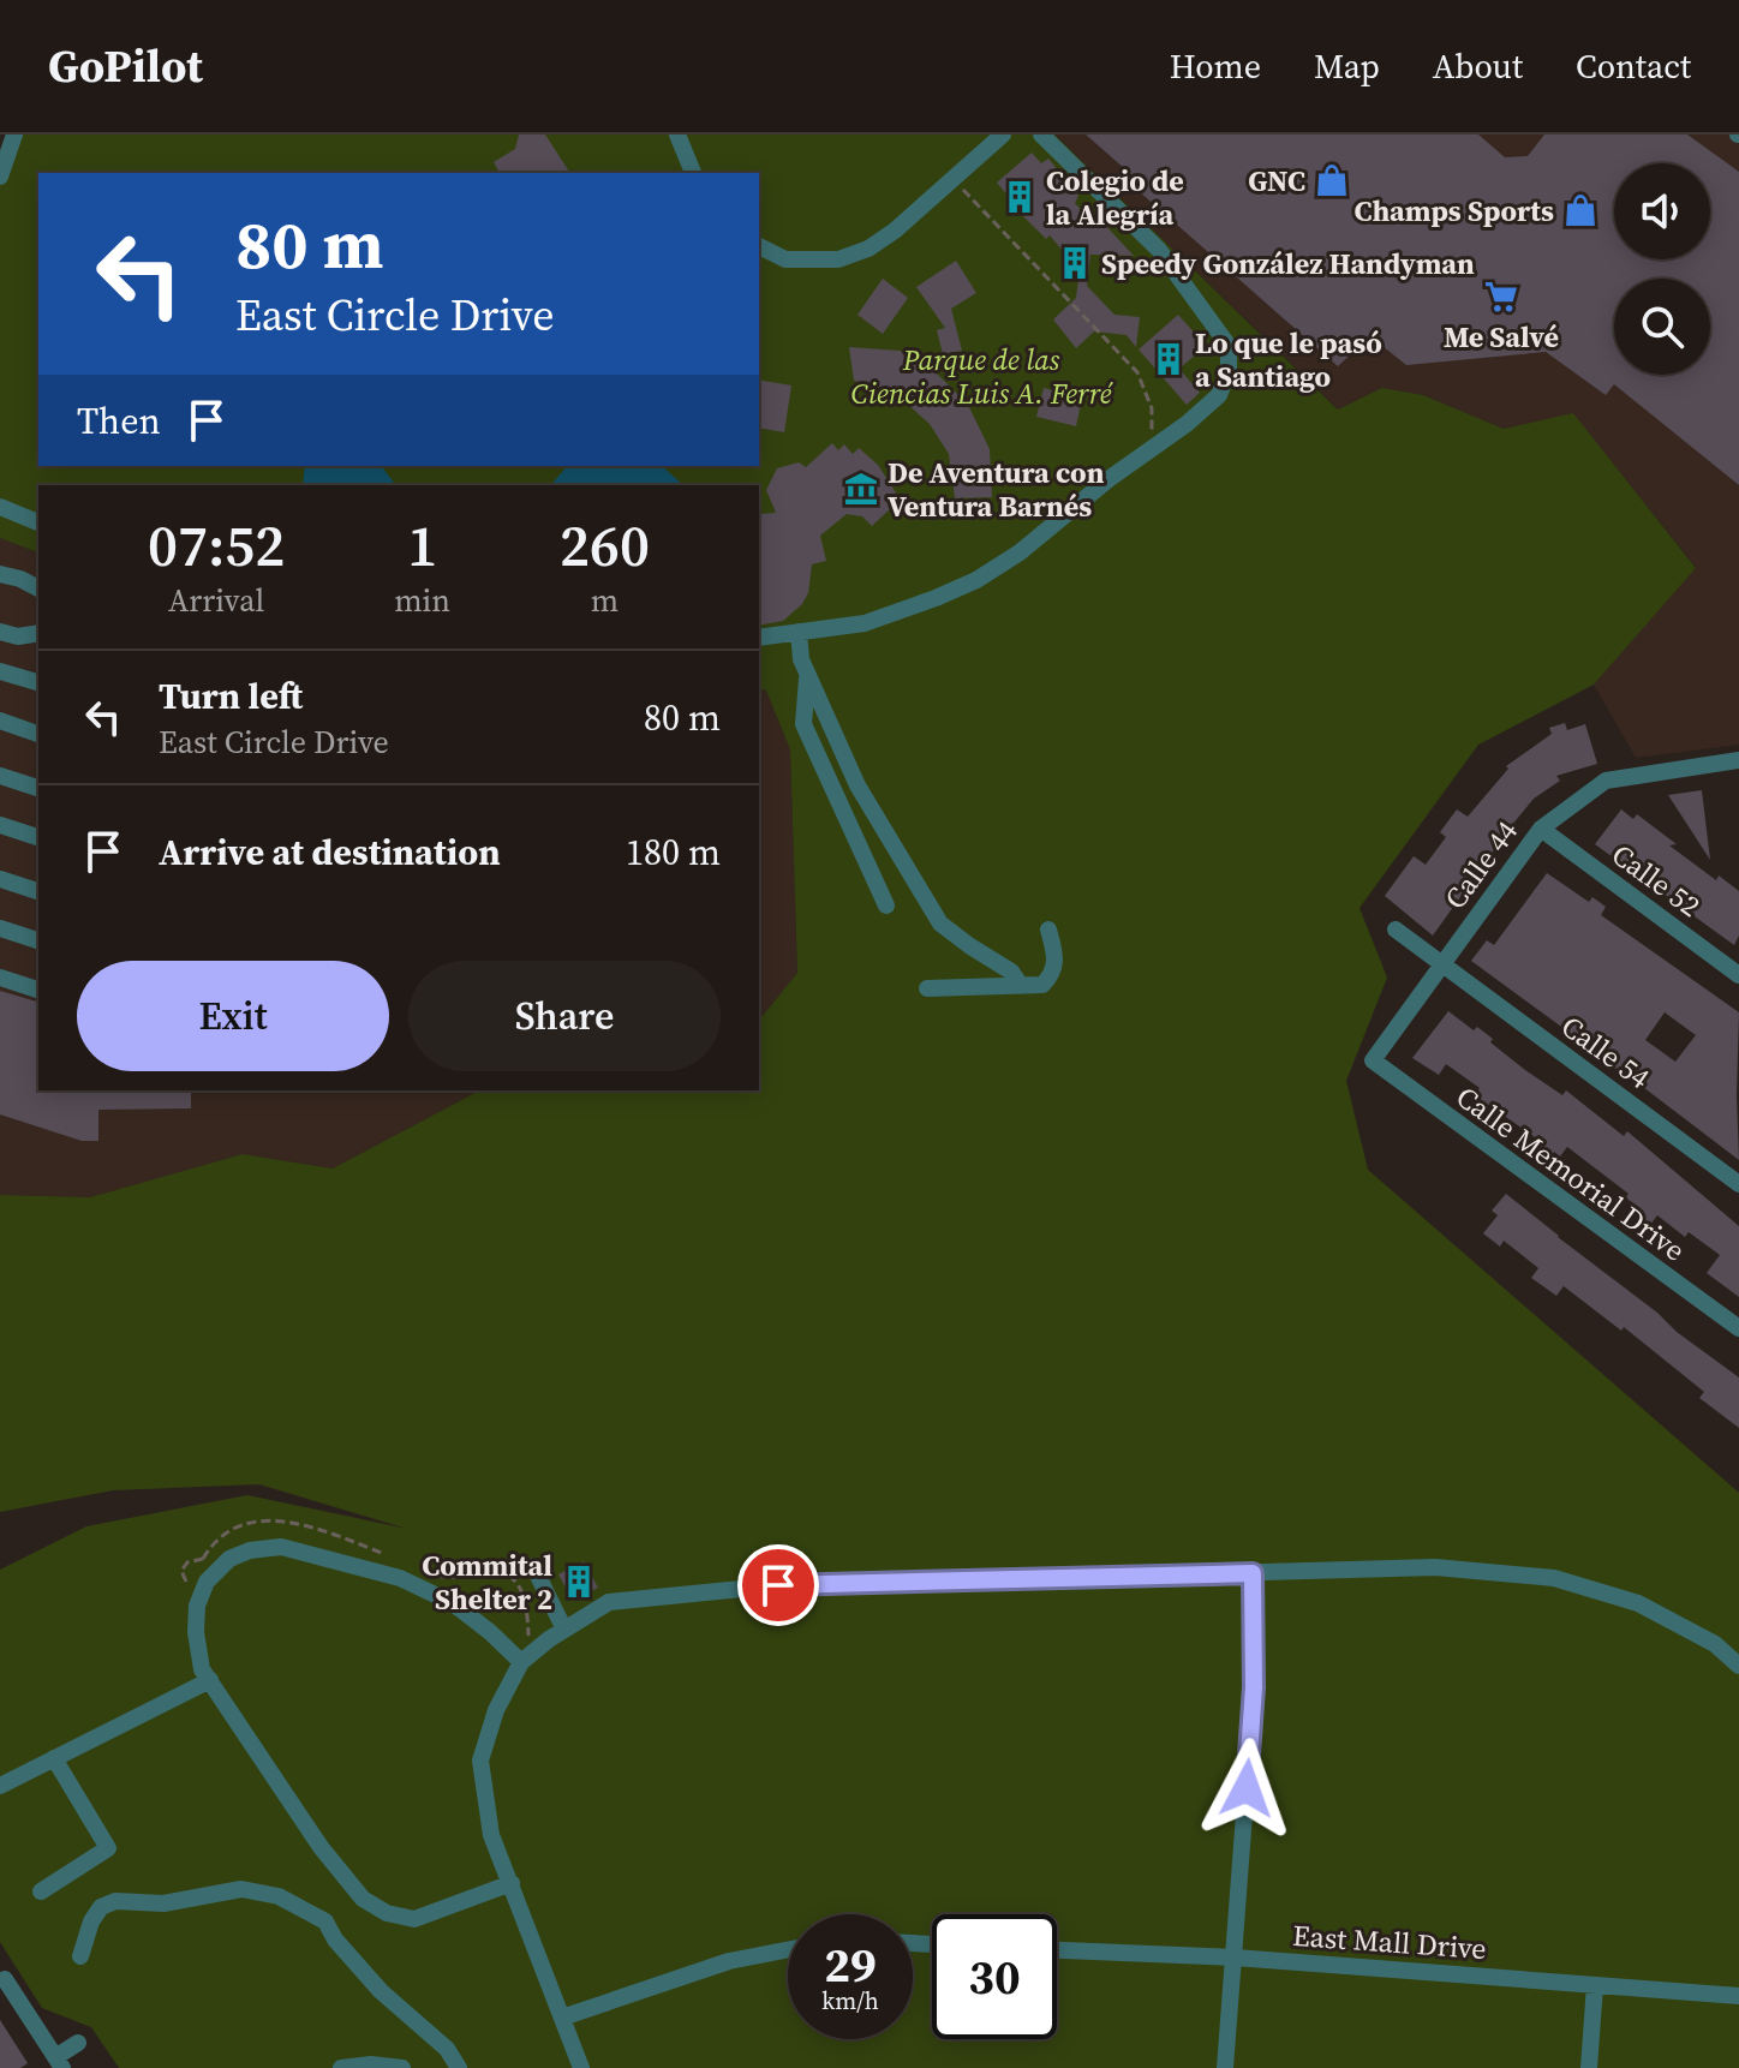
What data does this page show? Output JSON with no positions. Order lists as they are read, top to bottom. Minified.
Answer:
{"streets":{"street":["Calle 44","Calle 52","Calle 54","Calle Memorial Drive","East Mall Drive"]},"crossings":[["Calle 44","Calle 52"],["Calle 44","Calle 54"],["Calle 44","Calle Memorial Drive"]],"parks":["Parque de las Ciencias Luis A. Ferré"],"places":{"shop":["GNC","Champs Sports"],"building":["Colegio de la Alegría","Speedy González Handyman","Lo que le pasó a Santiago","Commital Shelter 2"],"supermarket":["Me Salvé"],"museum":["De Aventura con Ventura Barnés"]},"page":{"header":"GoPilot","nav":["Home","Map","About","Contact"],"turn":["80 m","East Circle Drive"],"then":"Then","eta":["07:52","Arrival","1","min","260","m"],"list":[{"name":"Turn left","note":"East Circle Drive","value":"80 m"},{"name":"Arrive at destination","value":"180 m"}],"buttons":["Exit","Share"],"speed":"29 km/h","limit":"30"}}
